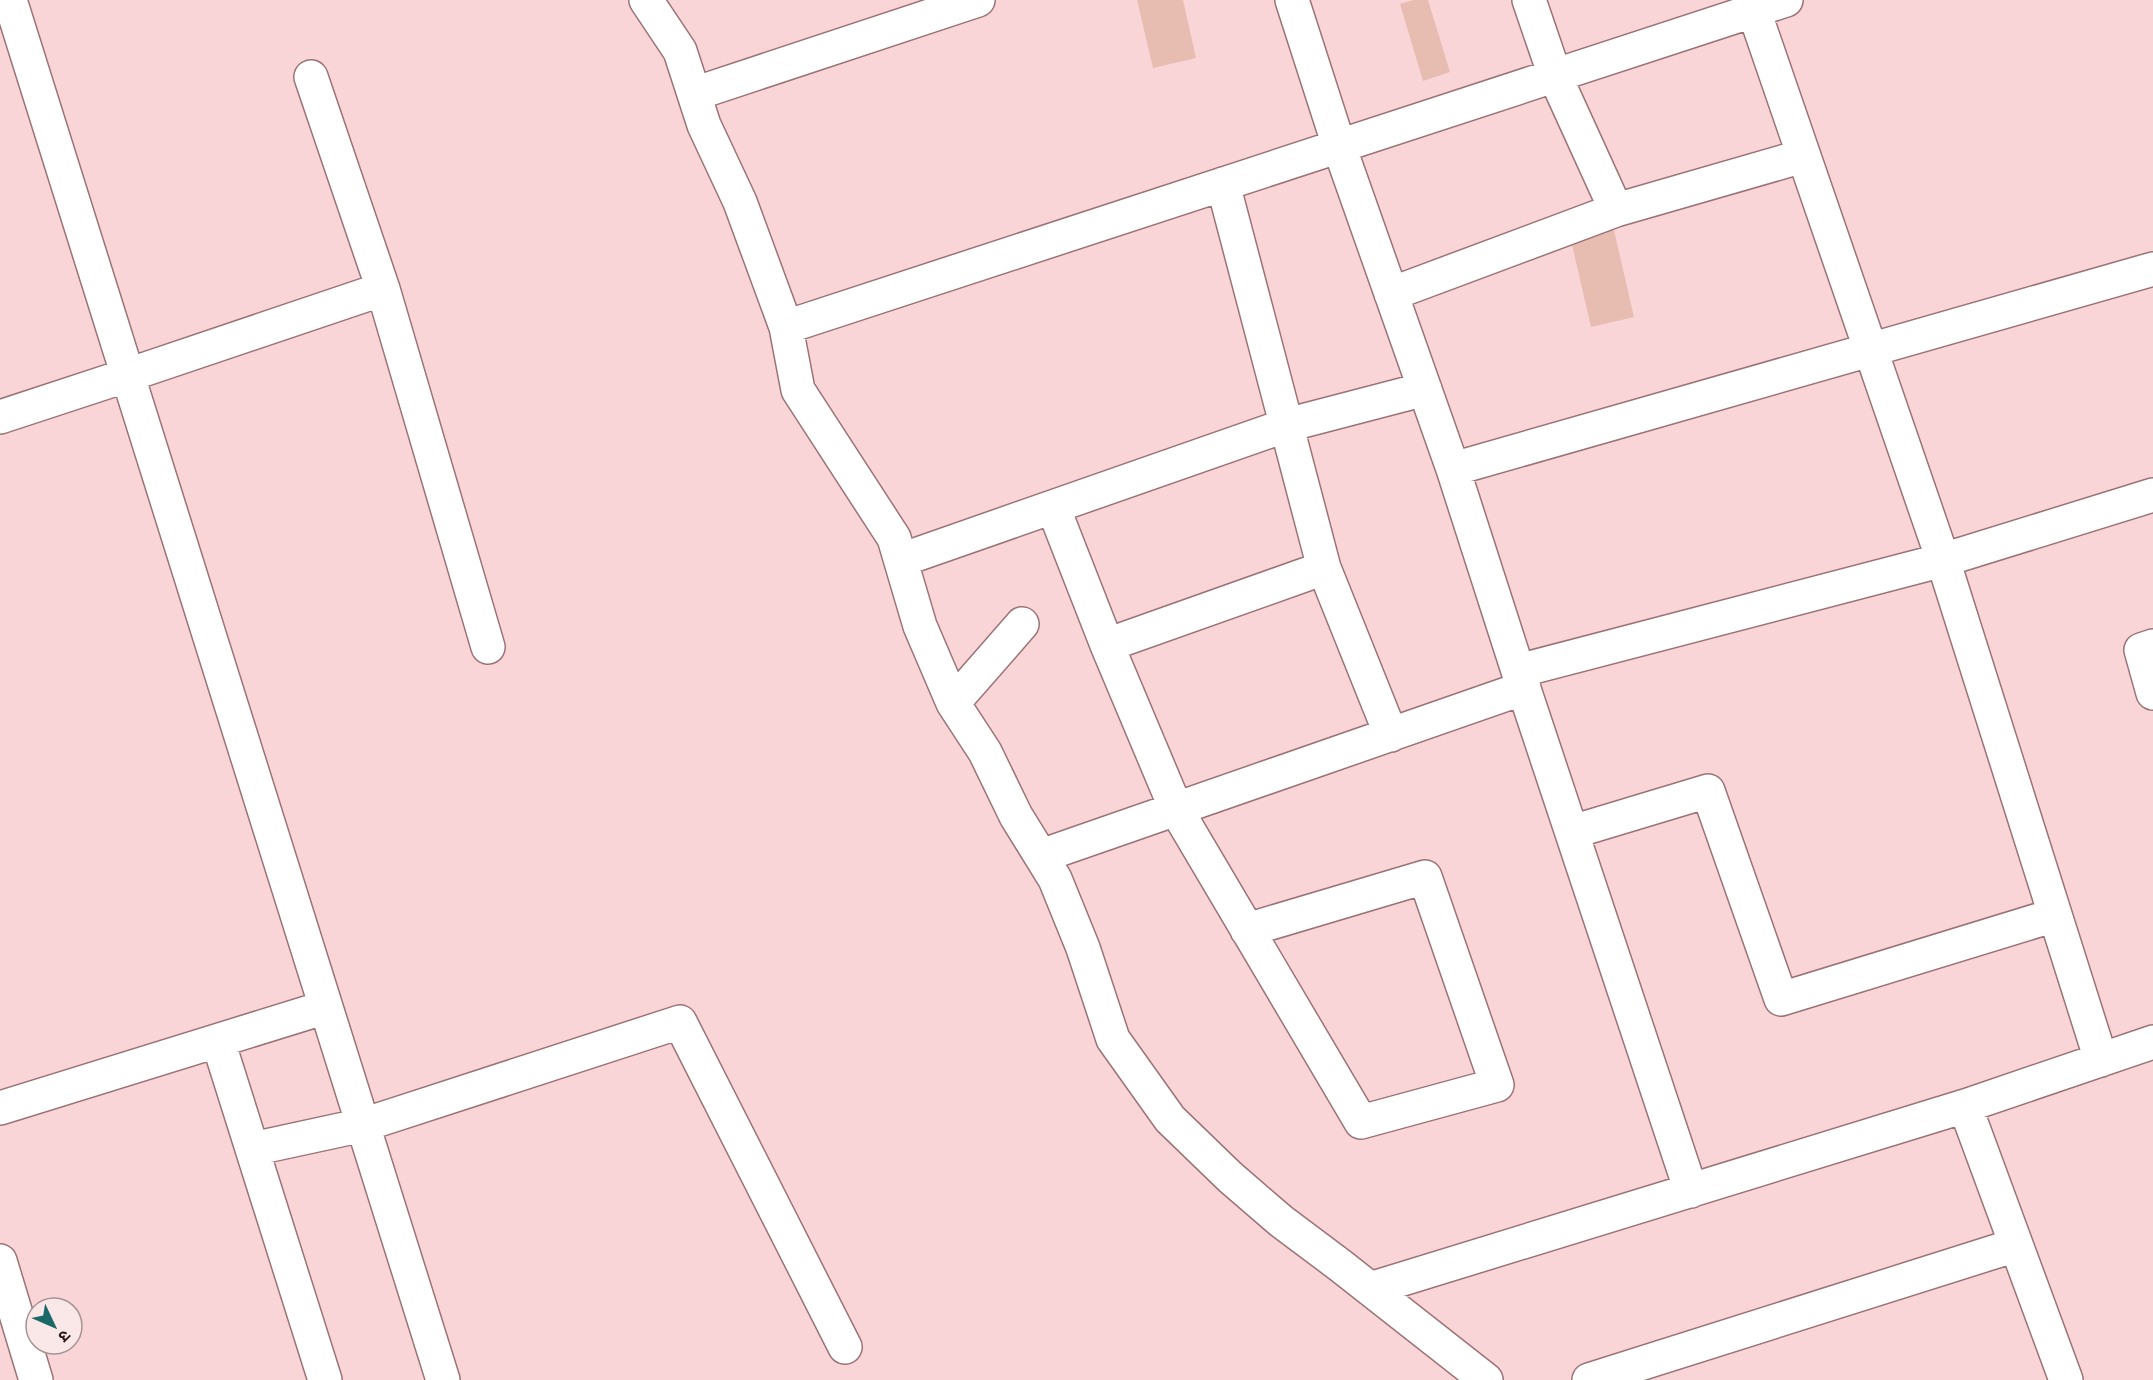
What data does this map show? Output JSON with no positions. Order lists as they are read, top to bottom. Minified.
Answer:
{"north":"bottom right"}
